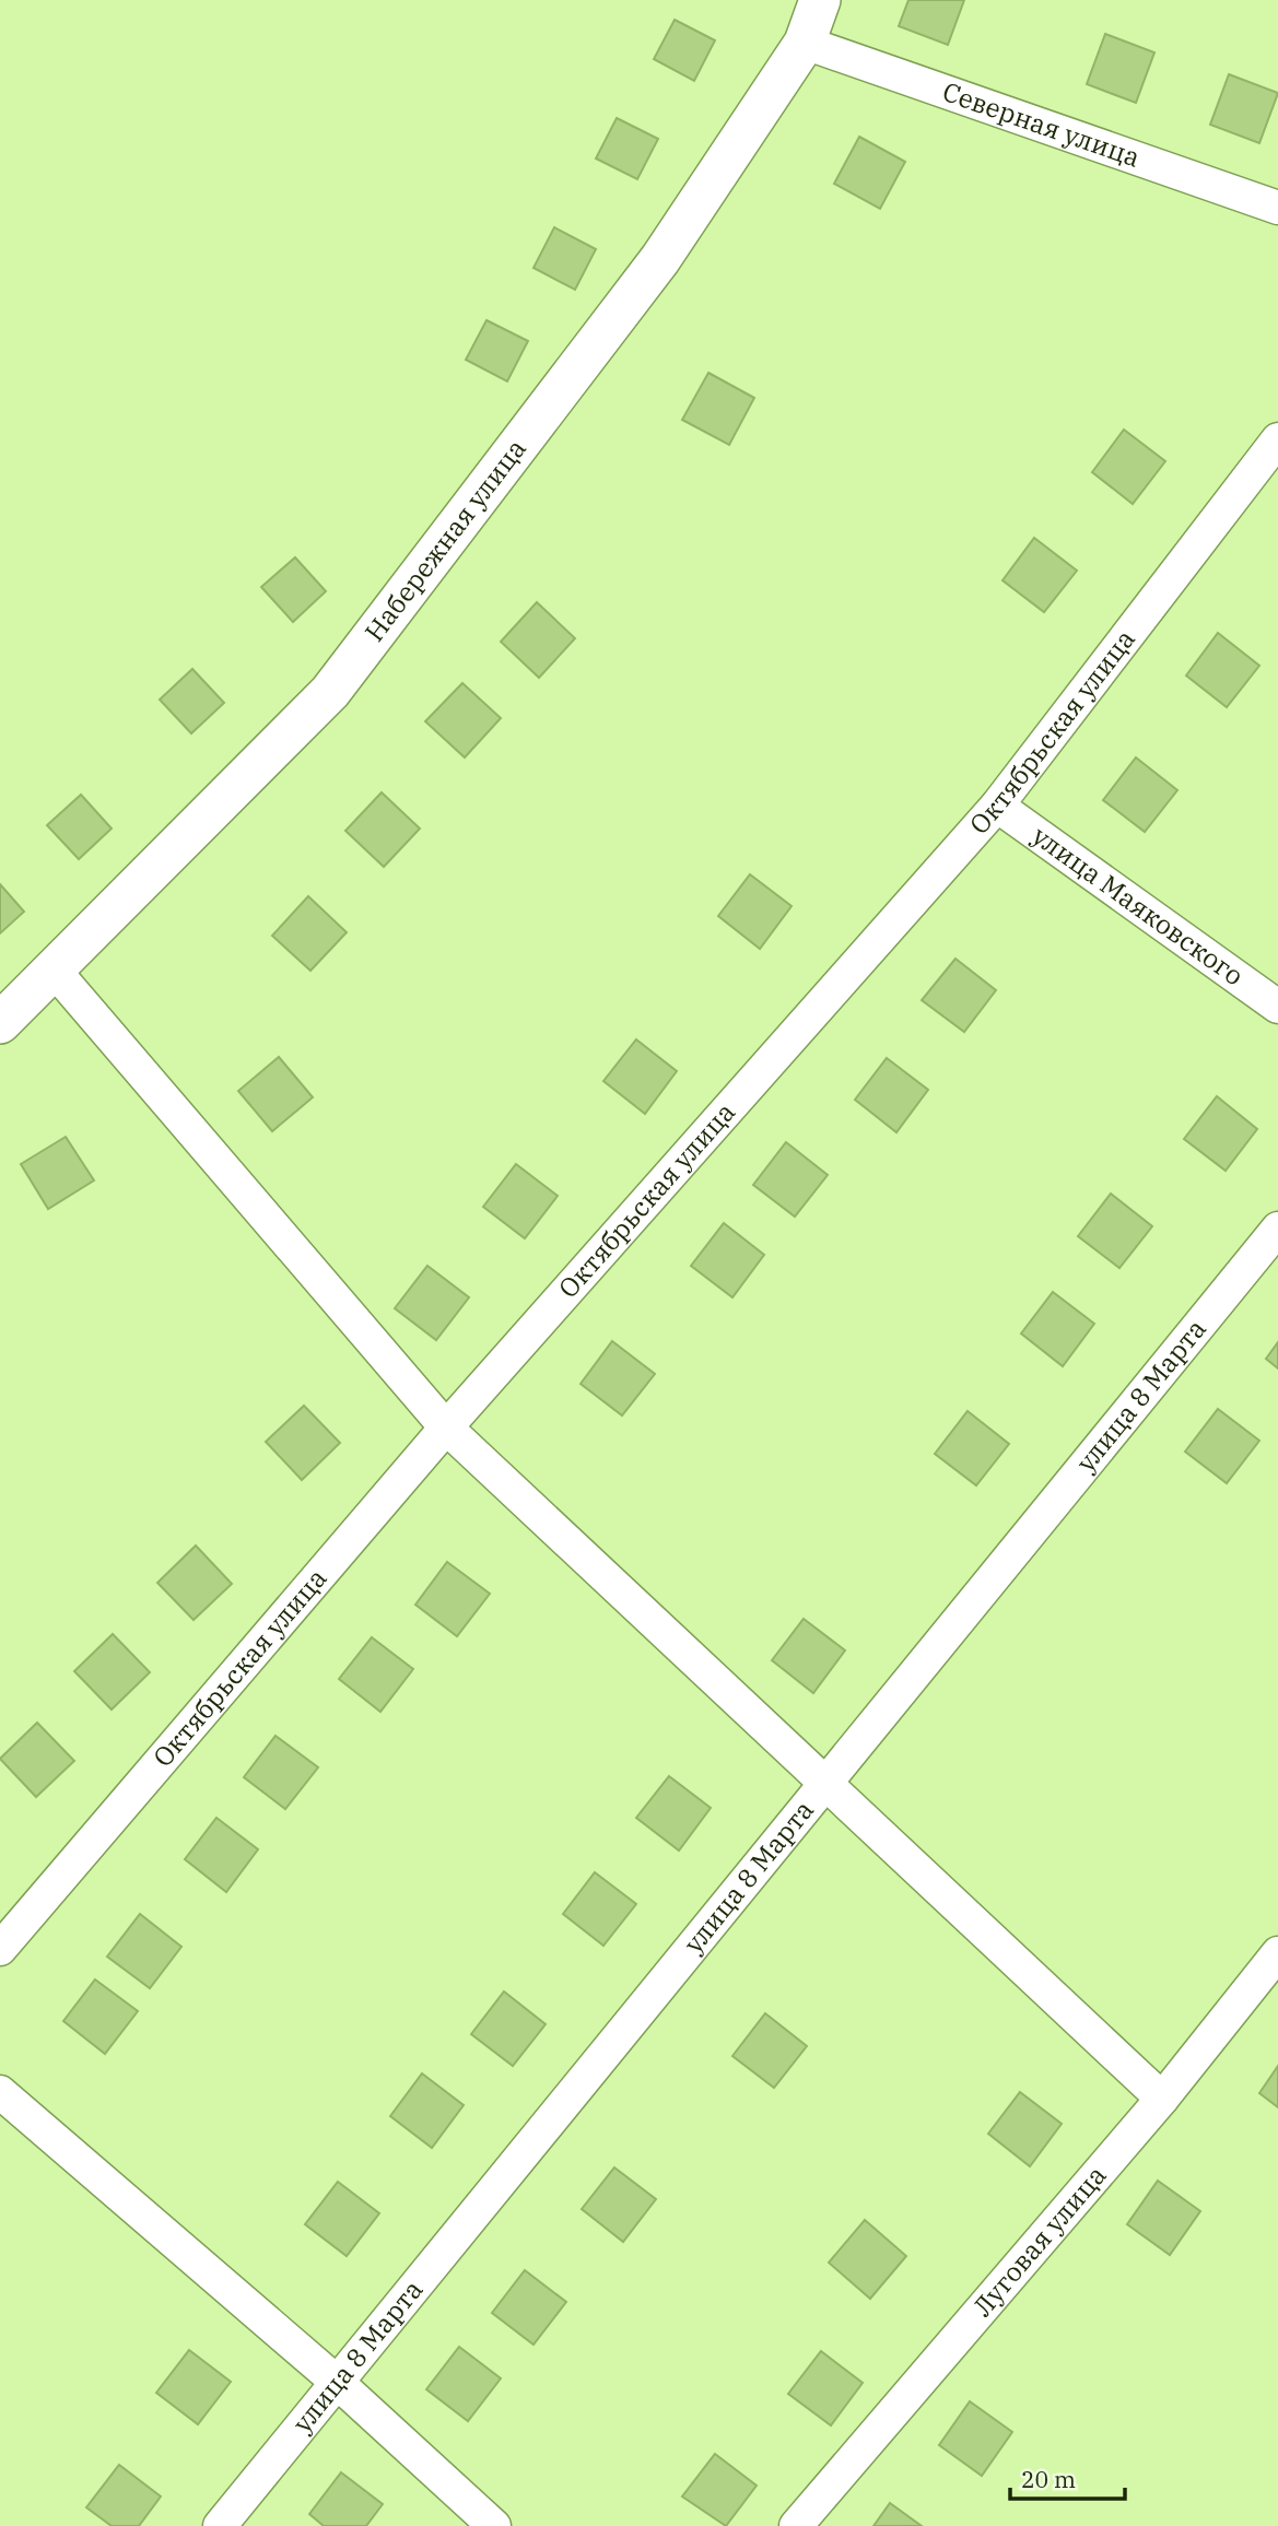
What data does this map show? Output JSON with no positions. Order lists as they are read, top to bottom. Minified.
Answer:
{"streets":{"street":["Северная улица","Набережная улица","Октябрьская улица","улица Маяковского","улица 8 Марта","Луговая улица"]},"crossings":[["Северная улица","Набережная улица"],["Октябрьская улица","улица Маяковского"]],"scale_bar":"20 m"}
